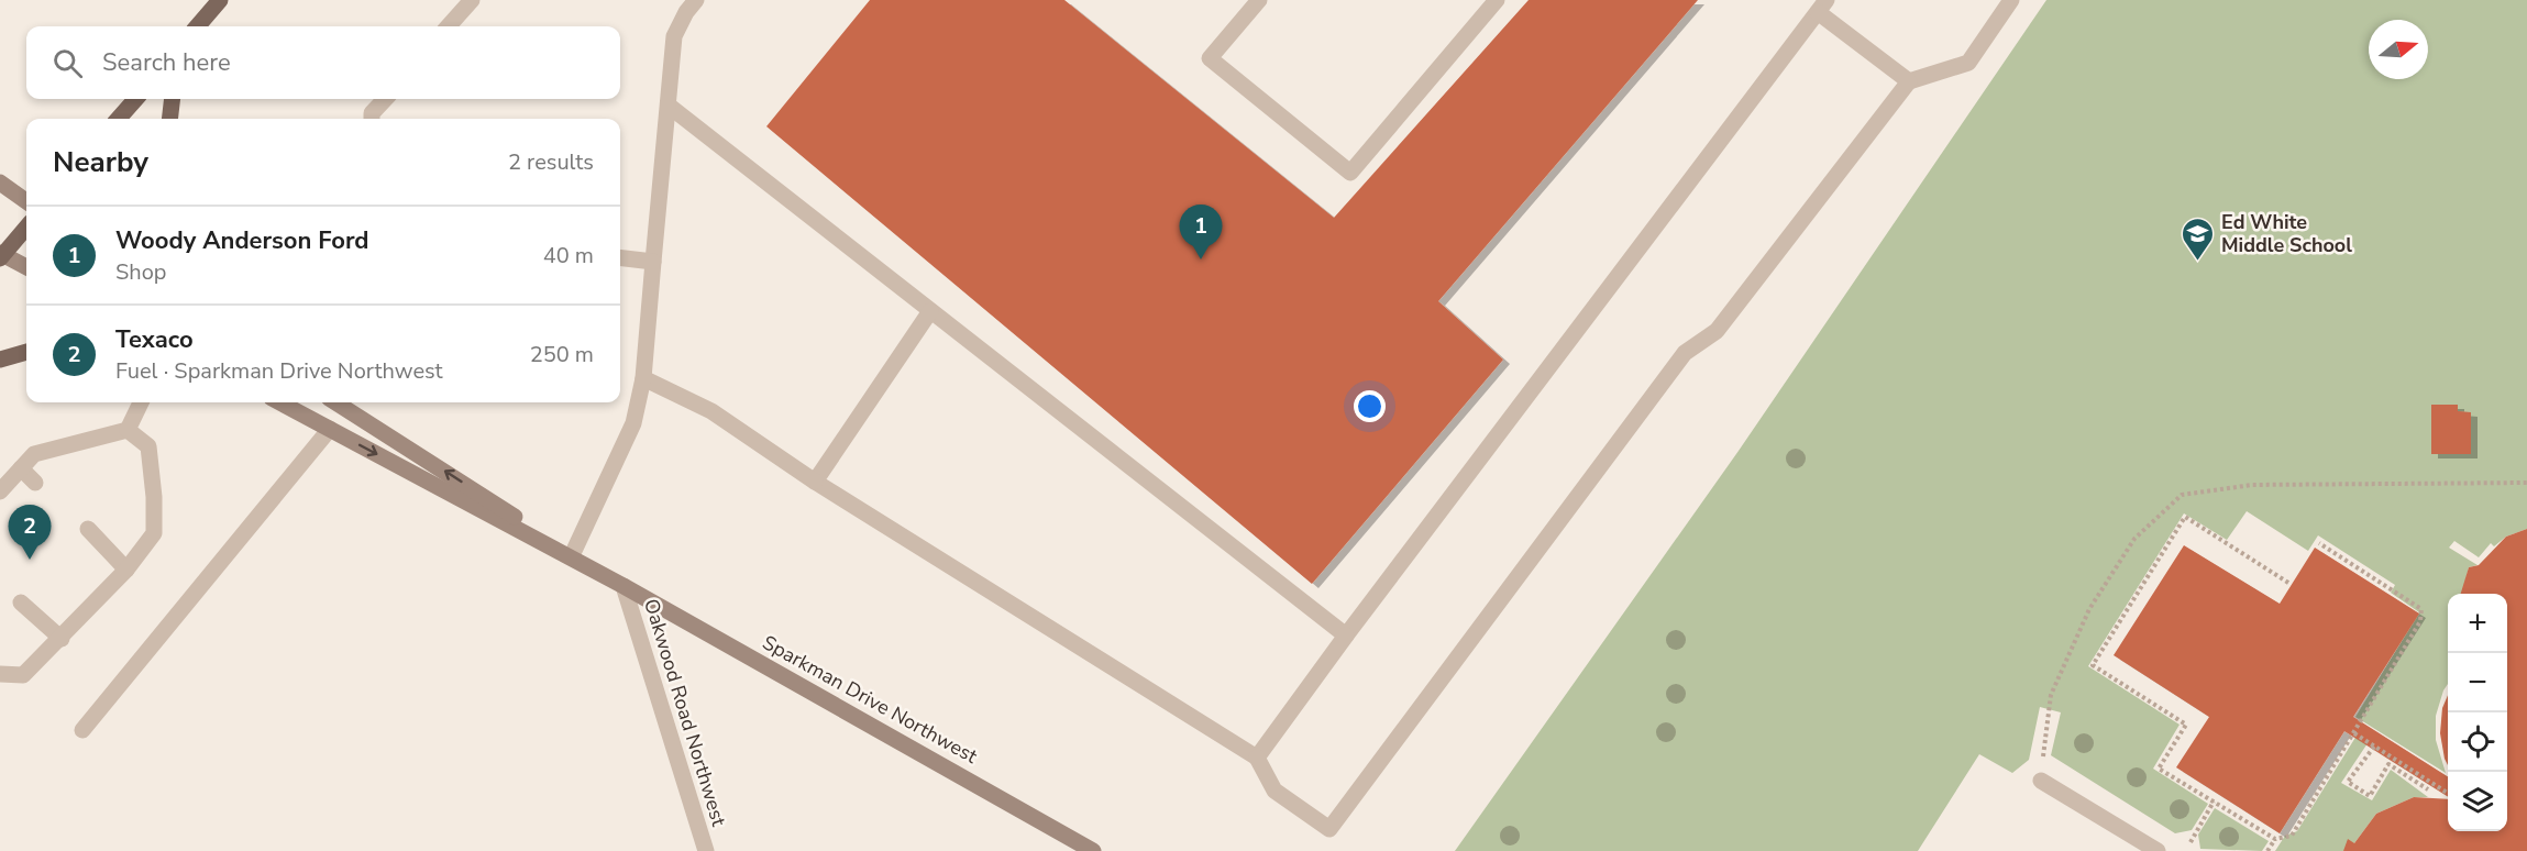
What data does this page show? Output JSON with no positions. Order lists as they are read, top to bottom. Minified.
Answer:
{"streets":{"main road":["Sparkman Drive Northwest"],"street":["Oakwood Road Northwest"]},"crossings":[["Sparkman Drive Northwest","Oakwood Road Northwest"]],"places":{"school or university":["Ed White Middle School"]},"north":"right","page":{"search":"Search here","heading":["Nearby","2 results"],"pins":["1","2"],"list":[{"mark":"1","name":"Woody Anderson Ford","note":"Shop","value":"40 m"},{"mark":"2","name":"Texaco","note":"Fuel · Sparkman Drive Northwest","value":"250 m"}],"map_buttons":["+","−"]}}
